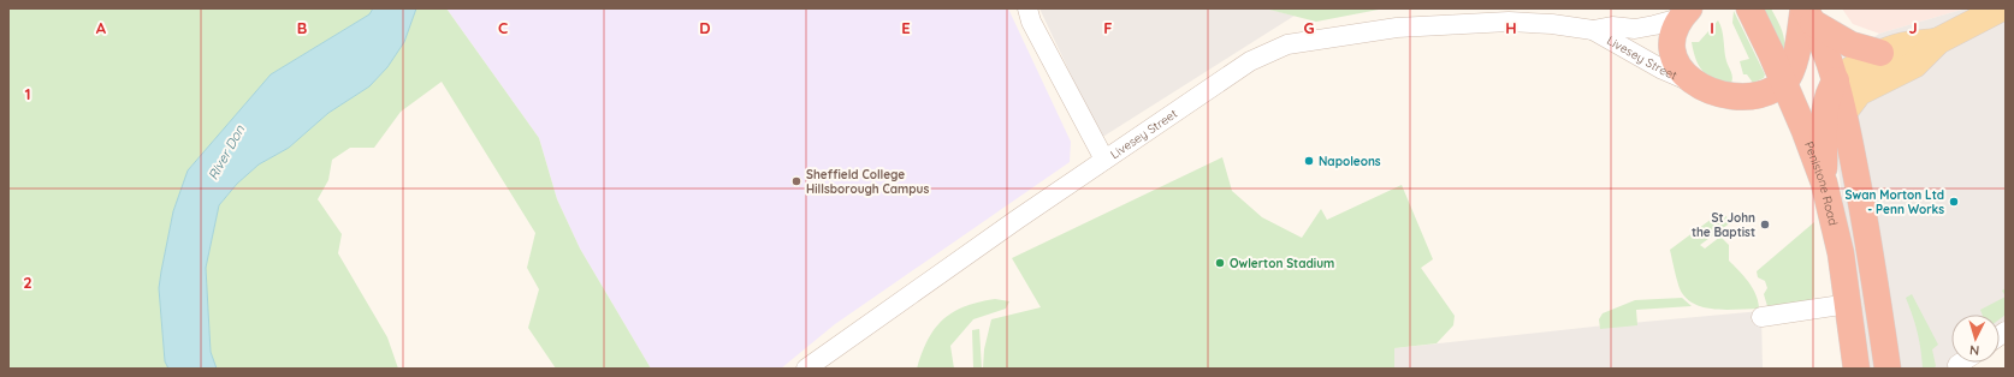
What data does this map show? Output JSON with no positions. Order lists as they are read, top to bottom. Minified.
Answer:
{"streets":{"highway":["Penistone Road"],"street":["Livesey Street"]},"water":["River Don"],"places":["Napoleons","Sheffield College Hillsborough Campus","Swan Morton Ltd - Penn Works","St John the Baptist","Owlerton Stadium"],"north":"bottom","grid":{"columns":["A","B","C","D","E","F","G","H","I","J"],"rows":["1","2"]}}
